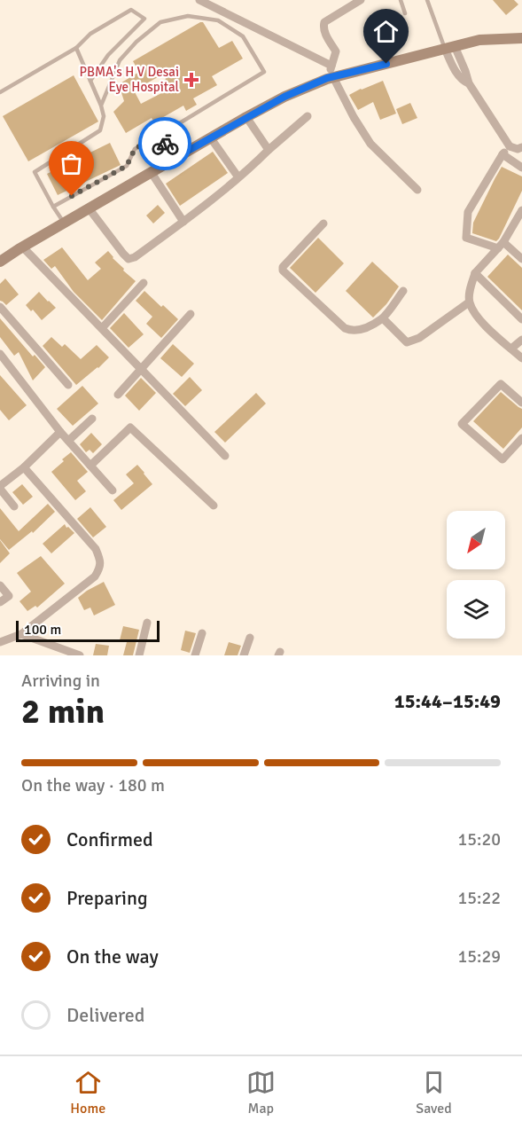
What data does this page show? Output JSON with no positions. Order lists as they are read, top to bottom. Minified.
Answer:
{"places":{"health":["PBMA's H V Desai Eye Hospital"]},"scale_bar":"100 m","north":"bottom left","page":{"scale":"100 m","heading":["2 min","Arriving in","15:44–15:49"],"bar":"On the way · 180 m","list":[["Confirmed","15:20"],["Preparing","15:22"],["On the way","15:29"],"Delivered"],"tabs":["Home","Map","Saved"]}}
